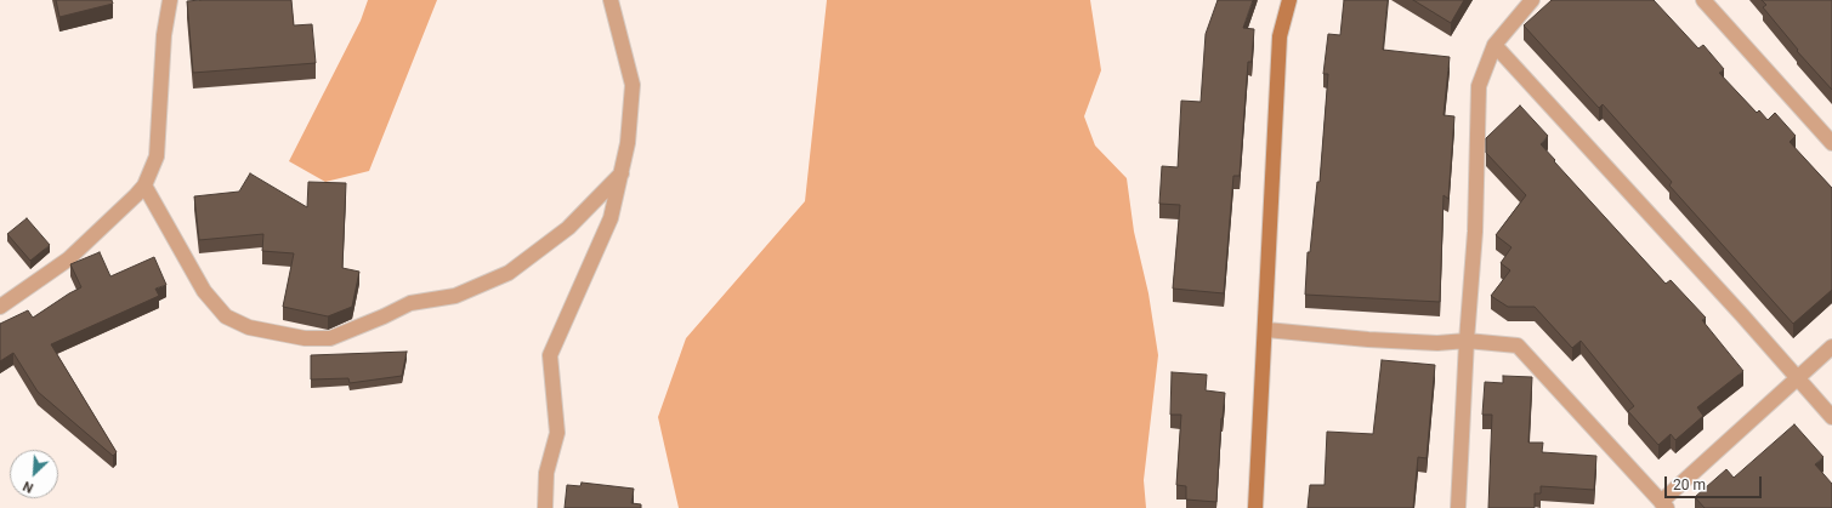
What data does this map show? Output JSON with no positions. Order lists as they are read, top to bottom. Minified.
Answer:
{"scale_bar":"20 m","north":"bottom left"}
